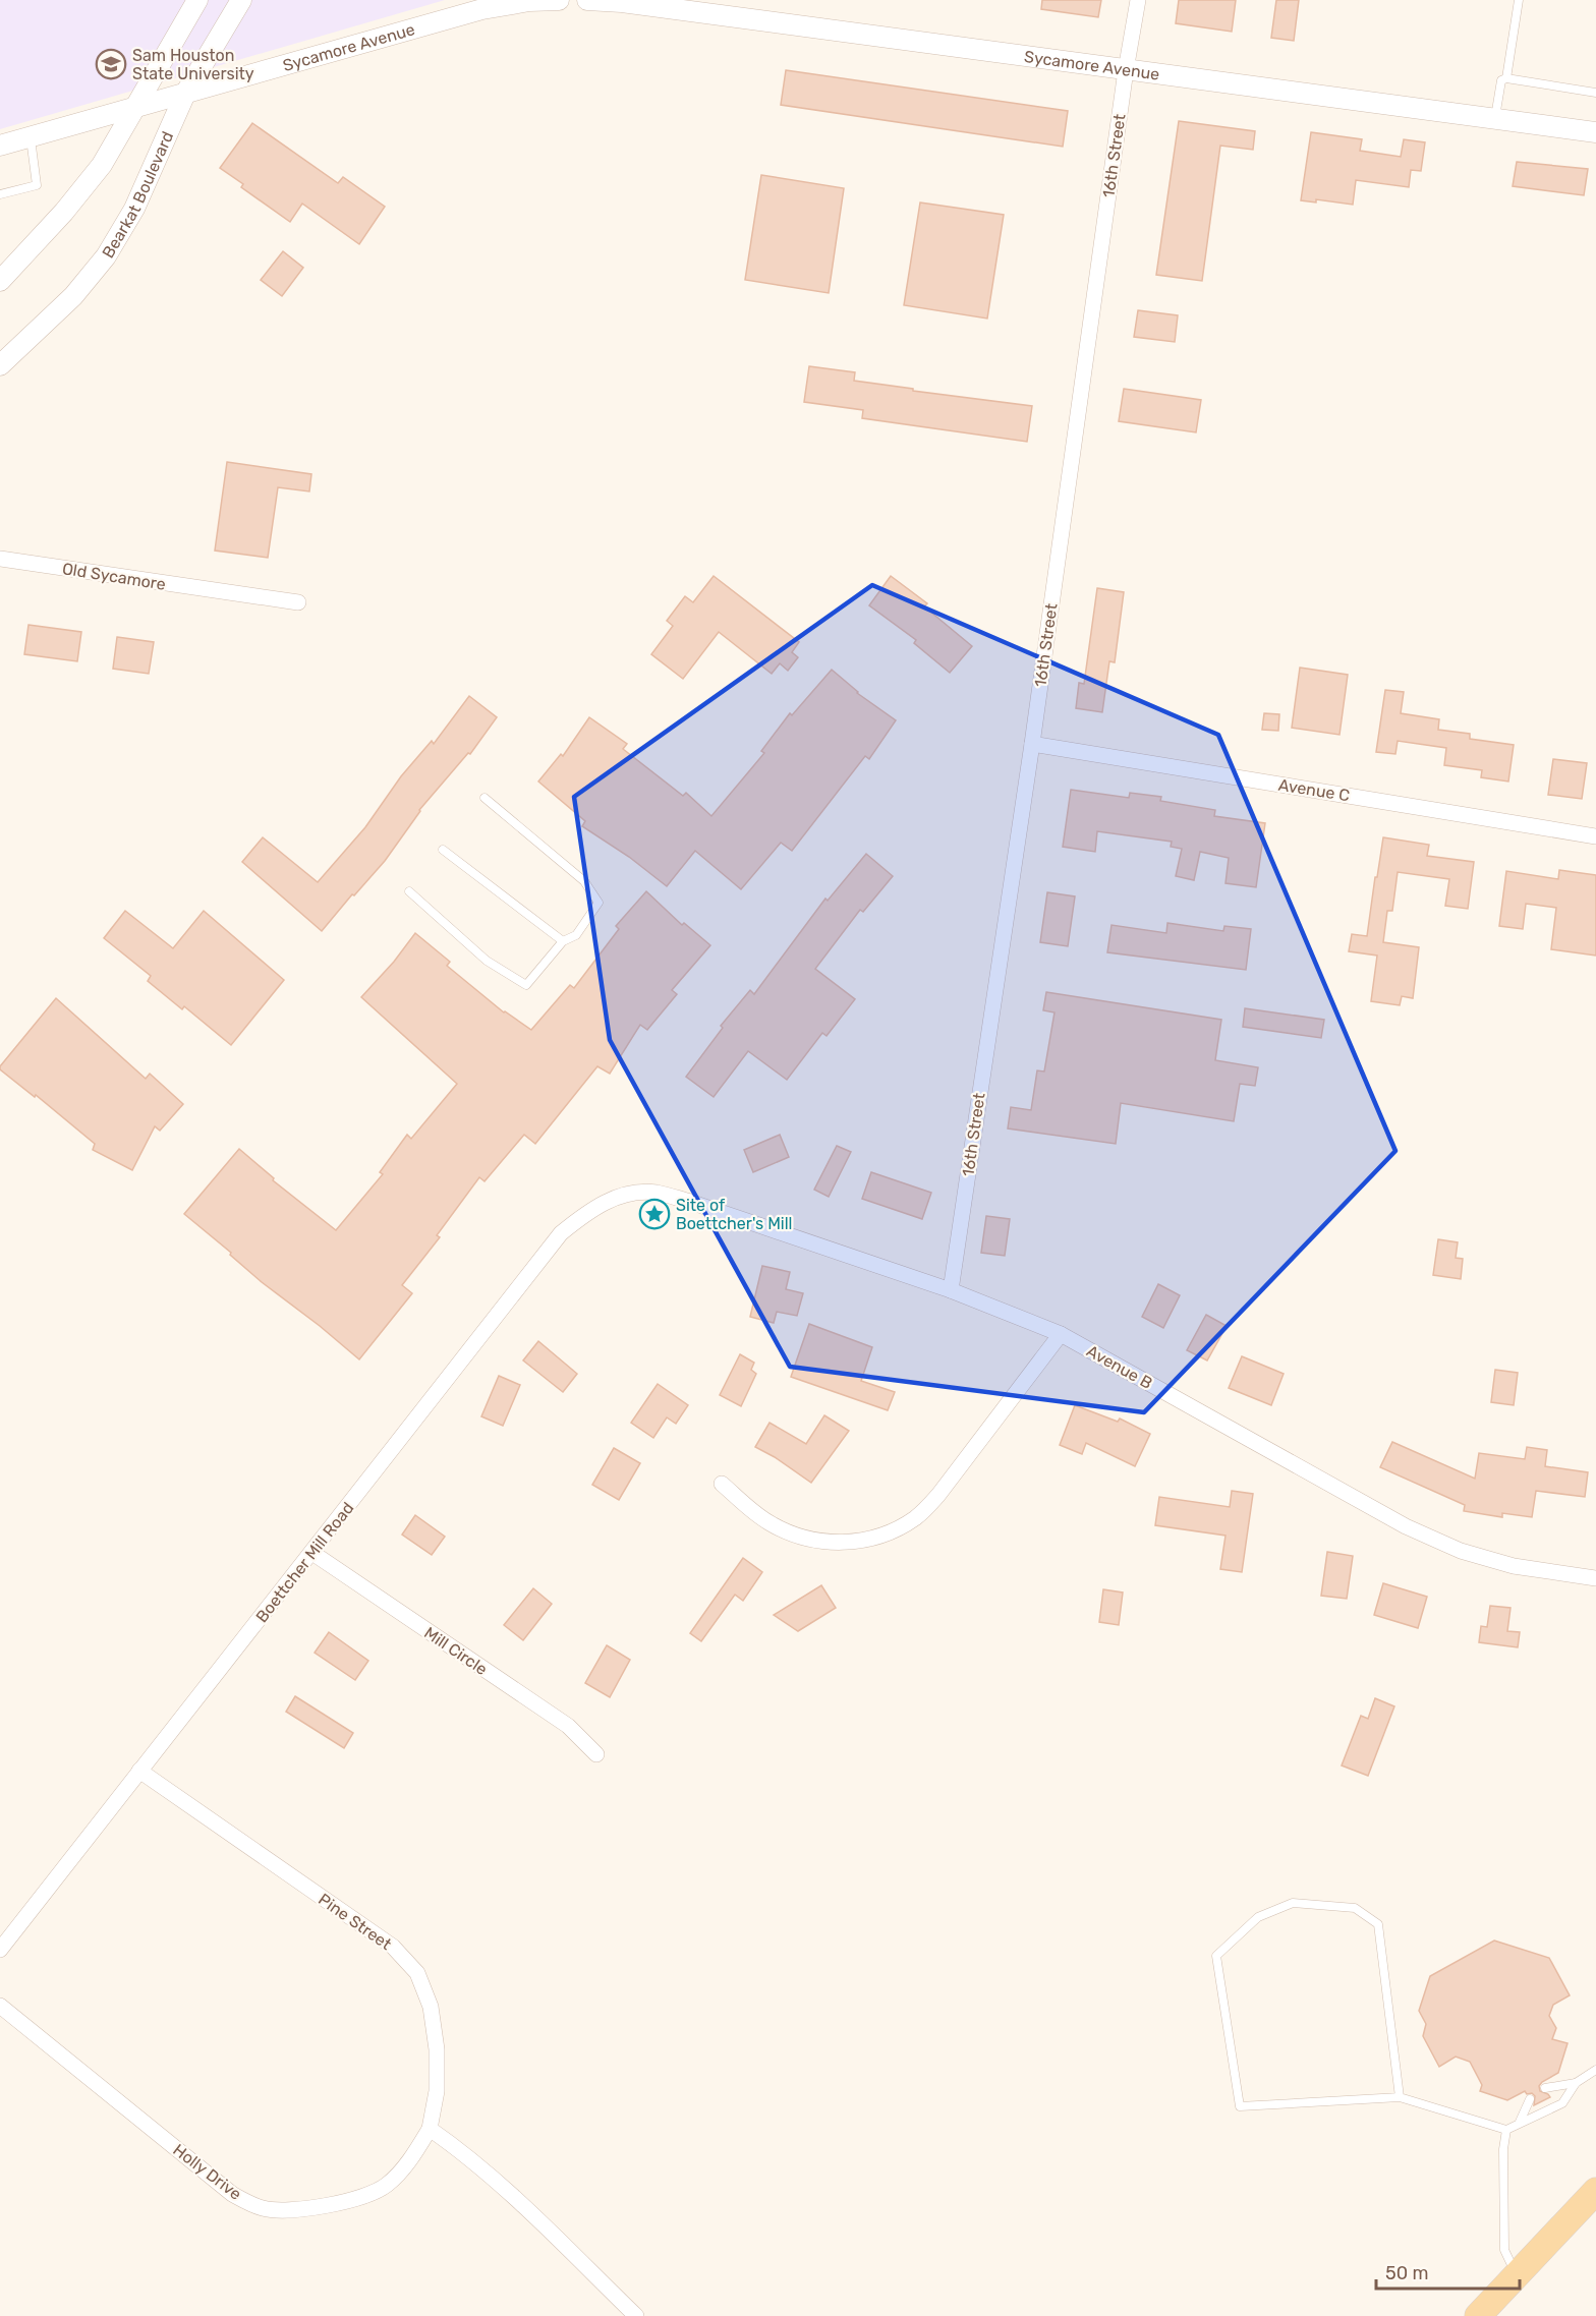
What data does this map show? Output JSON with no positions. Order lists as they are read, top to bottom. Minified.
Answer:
{"streets":{"street":["Sycamore Avenue","16th Street","Bearkat Boulevard","Old Sycamore","Avenue C","Avenue B","Boettcher Mill Road","Mill Circle","Pine Street","Holly Drive"]},"crossings":[["Sycamore Avenue","16th Street"],["Sycamore Avenue","Bearkat Boulevard"],["16th Street","Avenue C"],["16th Street","Avenue B"],["Avenue B","Boettcher Mill Road"],["Boettcher Mill Road","Mill Circle"],["Boettcher Mill Road","Pine Street"],["Pine Street","Holly Drive"]],"places":{"school or university":["Sam Houston State University"],"place":["Site of Boettcher's Mill"]},"scale_bar":"50 m"}
